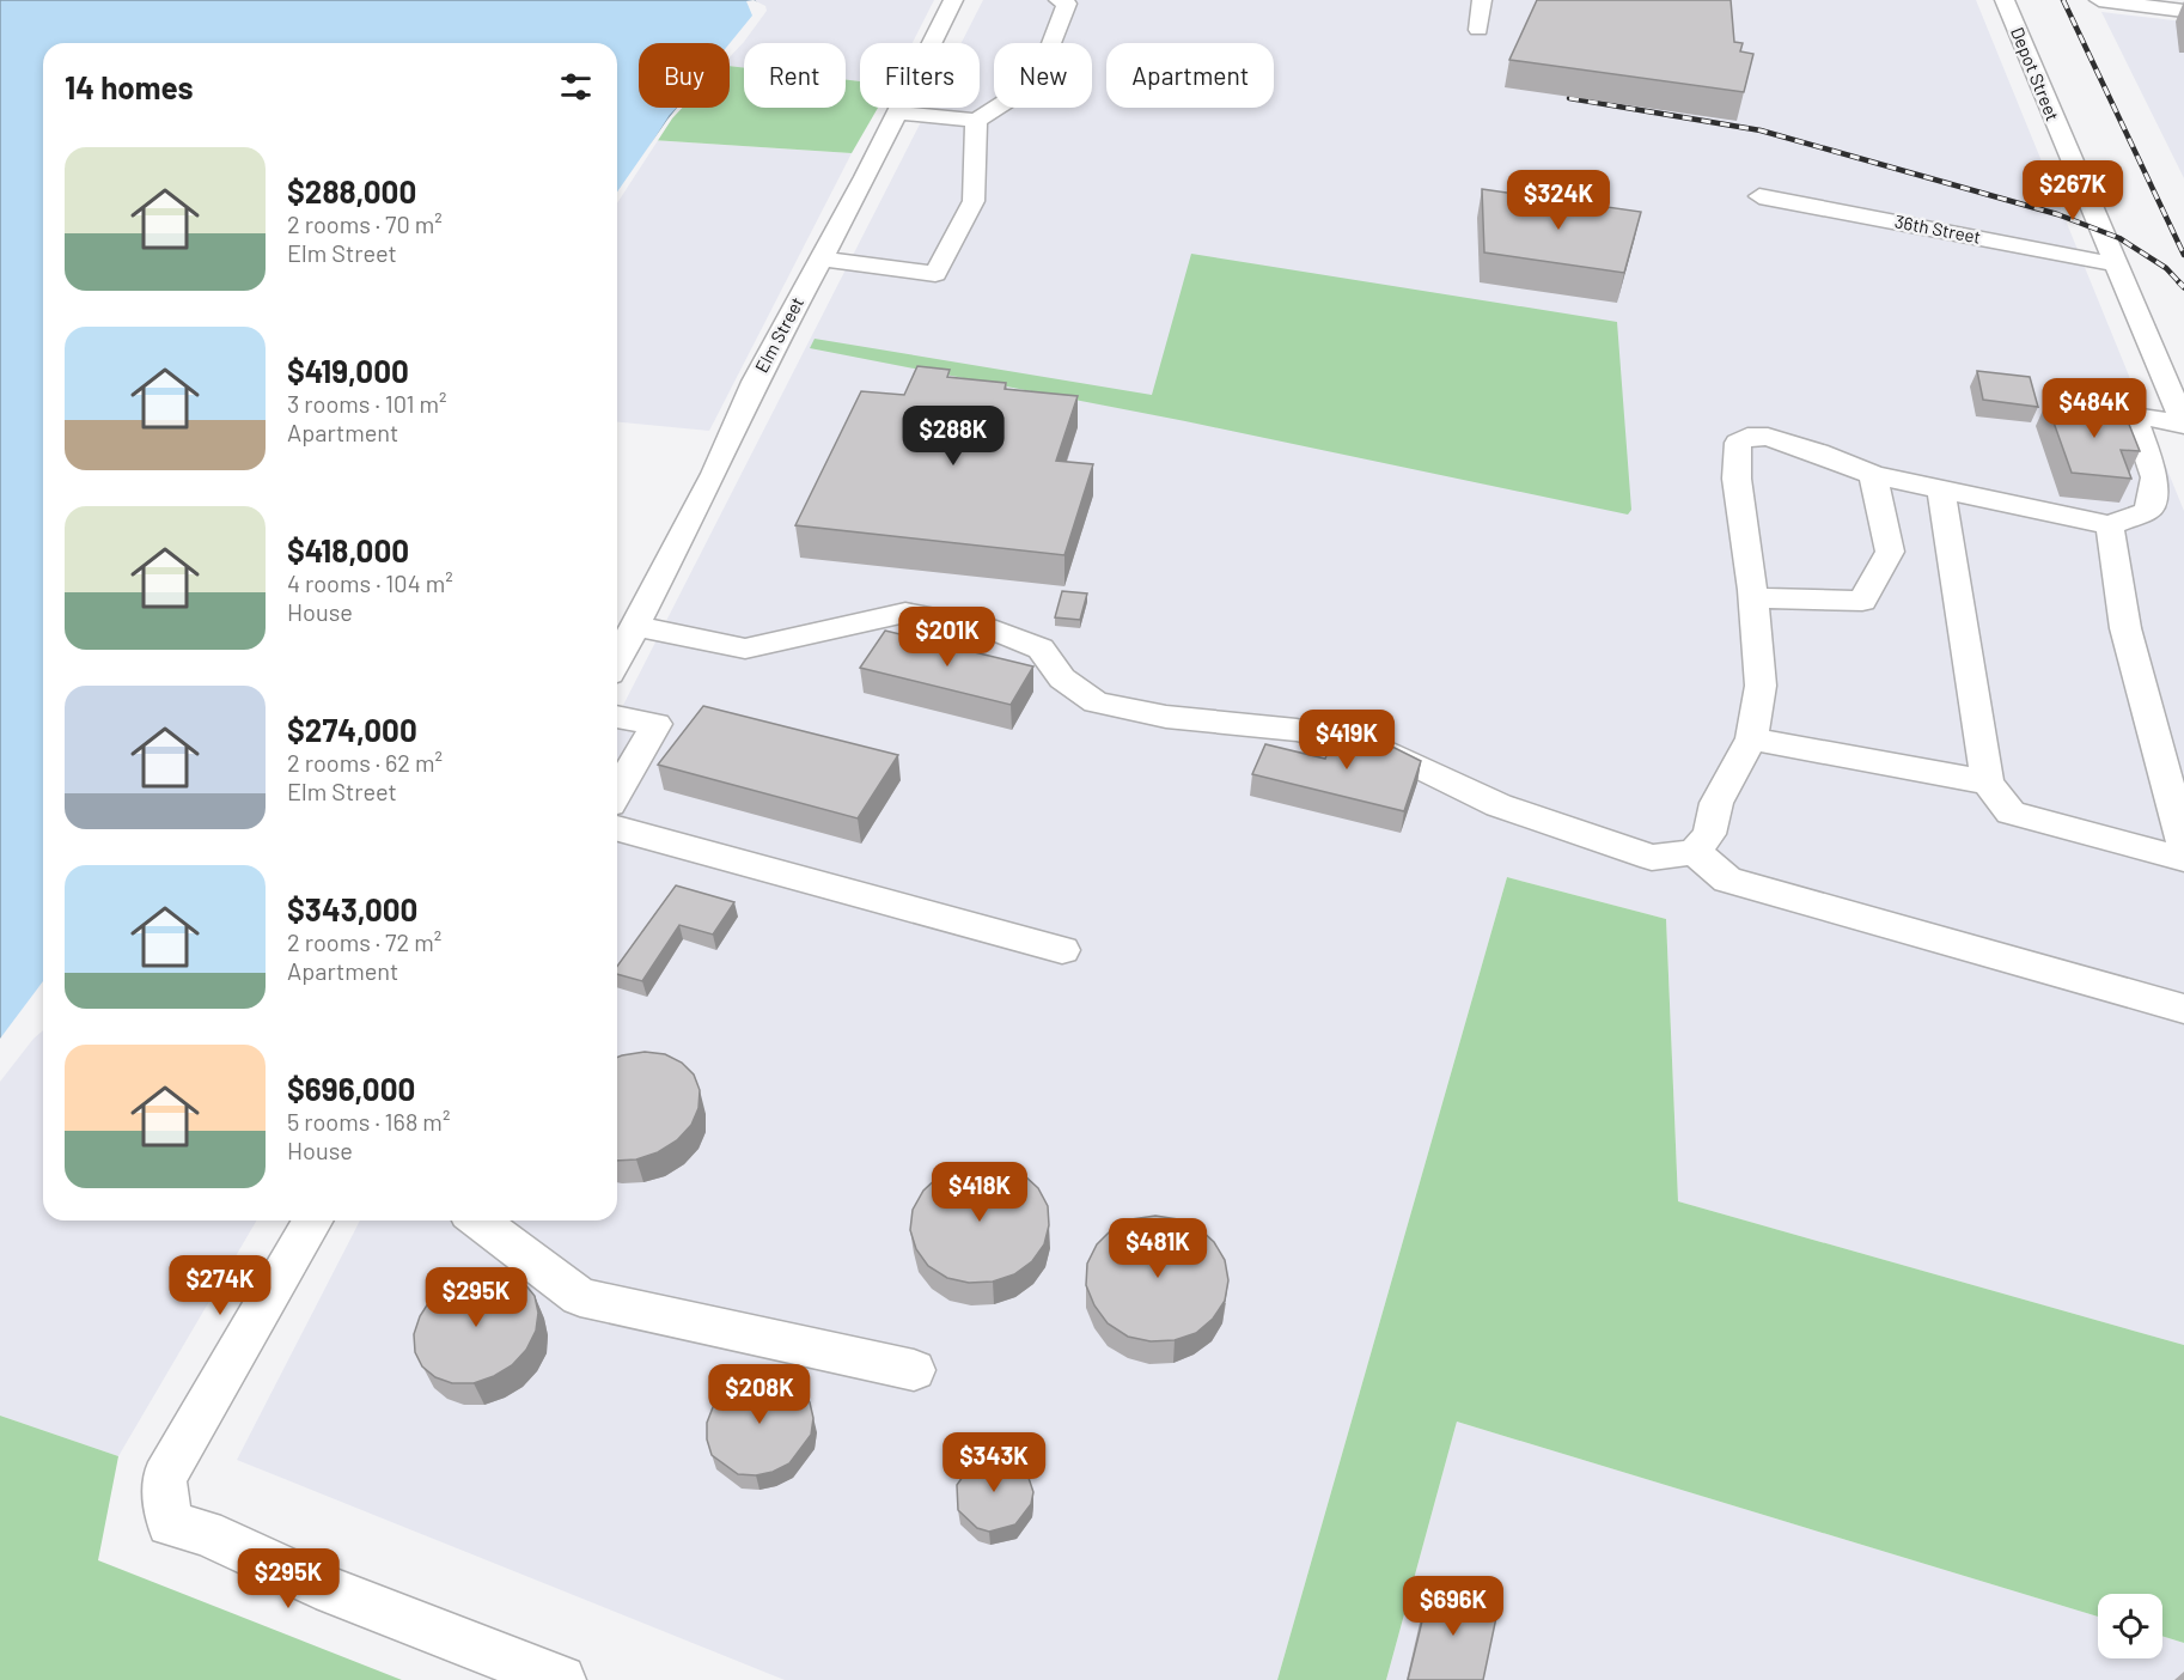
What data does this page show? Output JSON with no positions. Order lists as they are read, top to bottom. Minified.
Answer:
{"streets":{"street":["Depot Street","36th Street","Elm Street"]},"crossings":[["Depot Street","36th Street"]],"page":{"chip":["Buy","Rent","Filters","New","Apartment"],"heading":"14 homes","list":[{"name":"$288,000","note":"2 rooms · 70 m² · Elm Street"},{"name":"$419,000","note":"3 rooms · 101 m² · Apartment"},{"name":"$418,000","note":"4 rooms · 104 m² · House"},{"name":"$274,000","note":"2 rooms · 62 m² · Elm Street"},{"name":"$343,000","note":"2 rooms · 72 m² · Apartment"},{"name":"$696,000","note":"5 rooms · 168 m² · House"}],"price":["$267K","$324K","$484K","$288K","$201K","$419K","$418K","$481K","$274K","$295K","$208K","$343K","$295K","$696K"]}}
